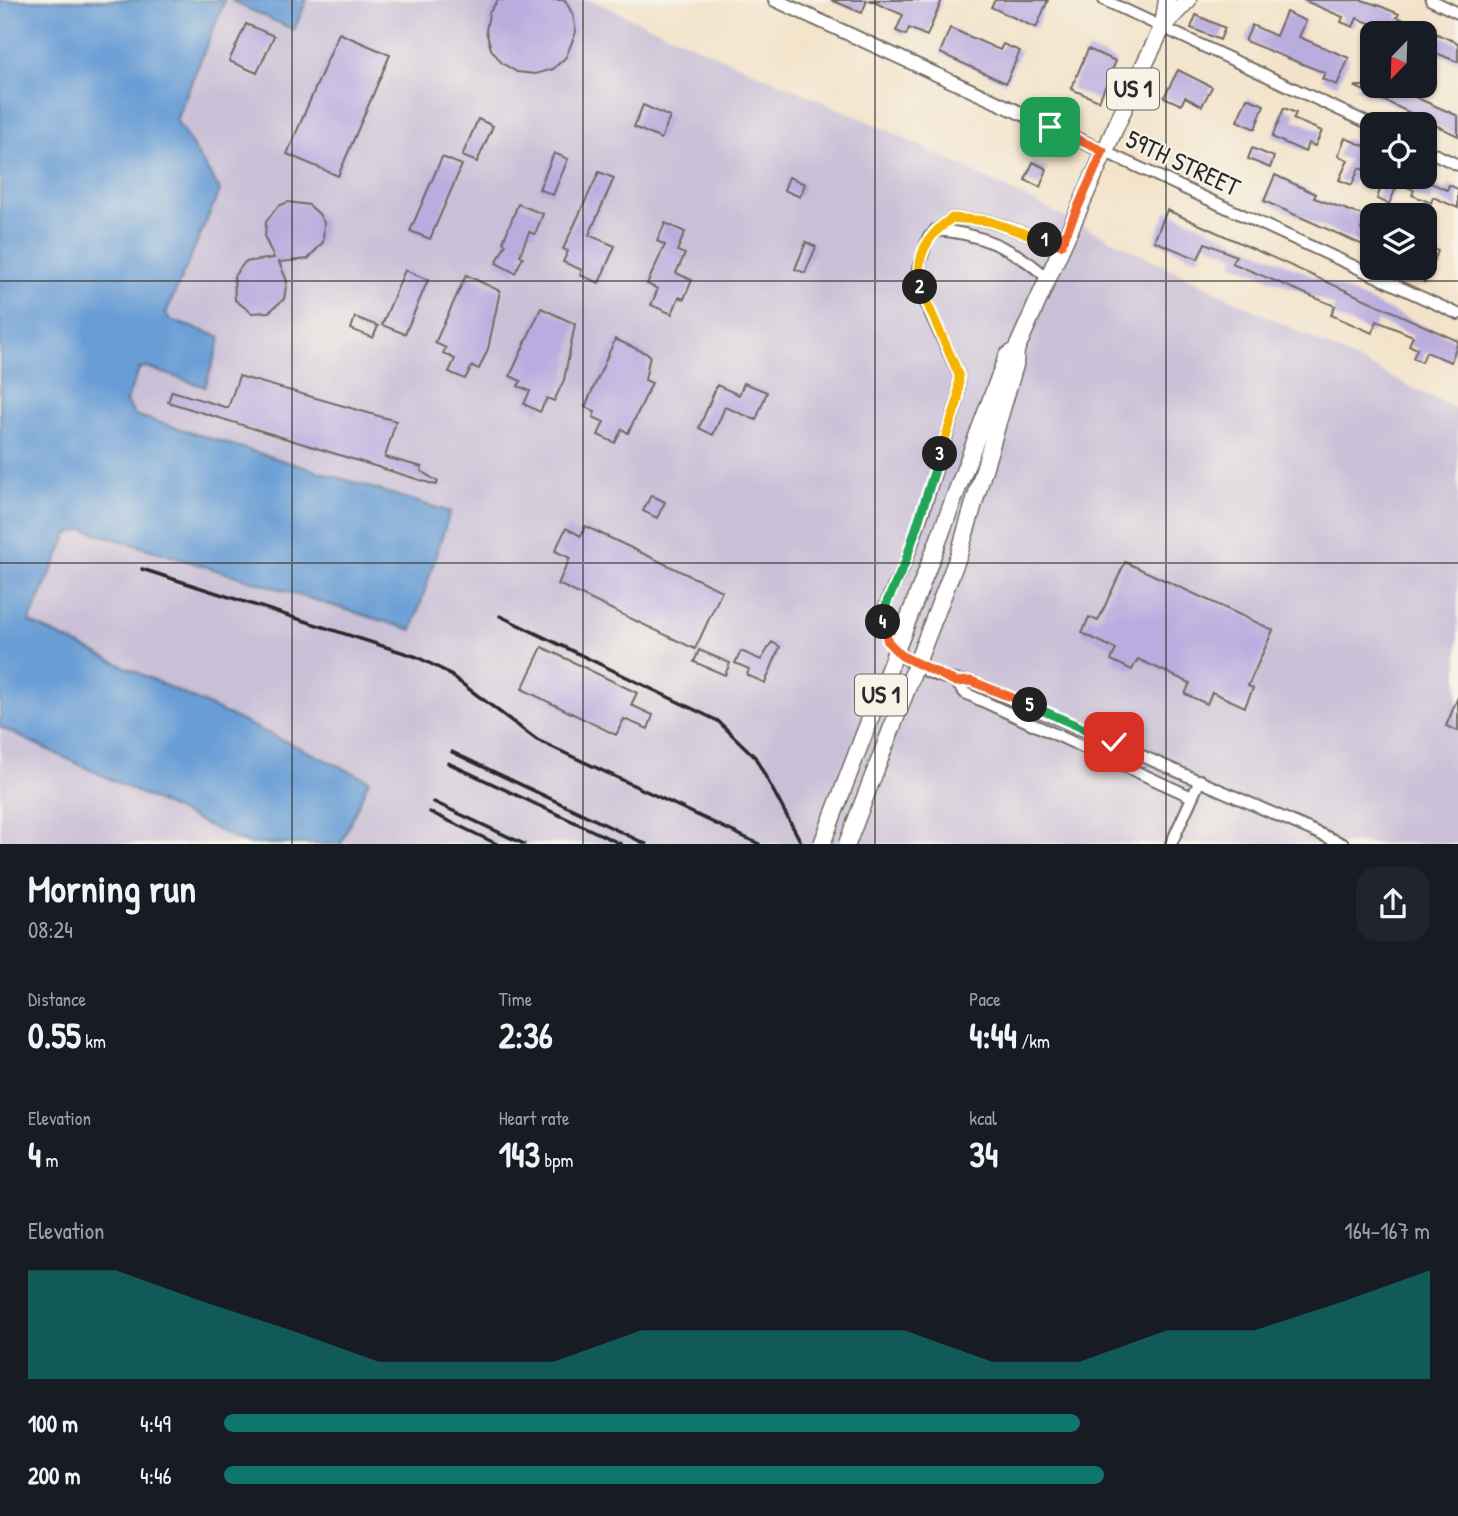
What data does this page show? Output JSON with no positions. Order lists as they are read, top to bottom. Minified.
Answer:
{"streets":{"main road":["US 1"],"street":["59TH STREET"]},"crossings":[["US 1","59TH STREET"]],"north":"bottom left","page":{"pins":["1","2","3","4","5"],"heading":["Morning run","08:24"],"stats":[["Distance","0.55 km"],["Time","2:36"],["Pace","4:44 /km"],["Elevation","4 m"],["Heart rate","143 bpm"],["kcal","34"]],"chart":["Elevation","164–167 m"],"list":[{"name":"100 m","note":"4:49"},{"name":"200 m","note":"4:46"}]}}
